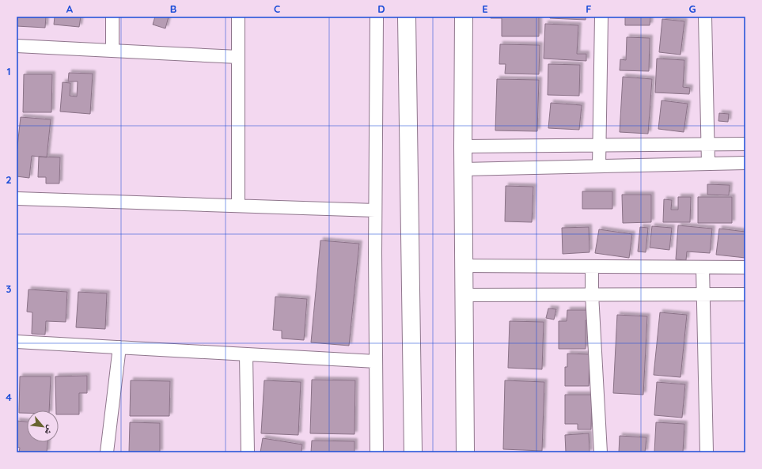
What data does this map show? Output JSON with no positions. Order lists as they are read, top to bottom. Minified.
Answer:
{"north":"bottom right","grid":{"columns":["A","B","C","D","E","F","G"],"rows":["1","2","3","4"]}}
